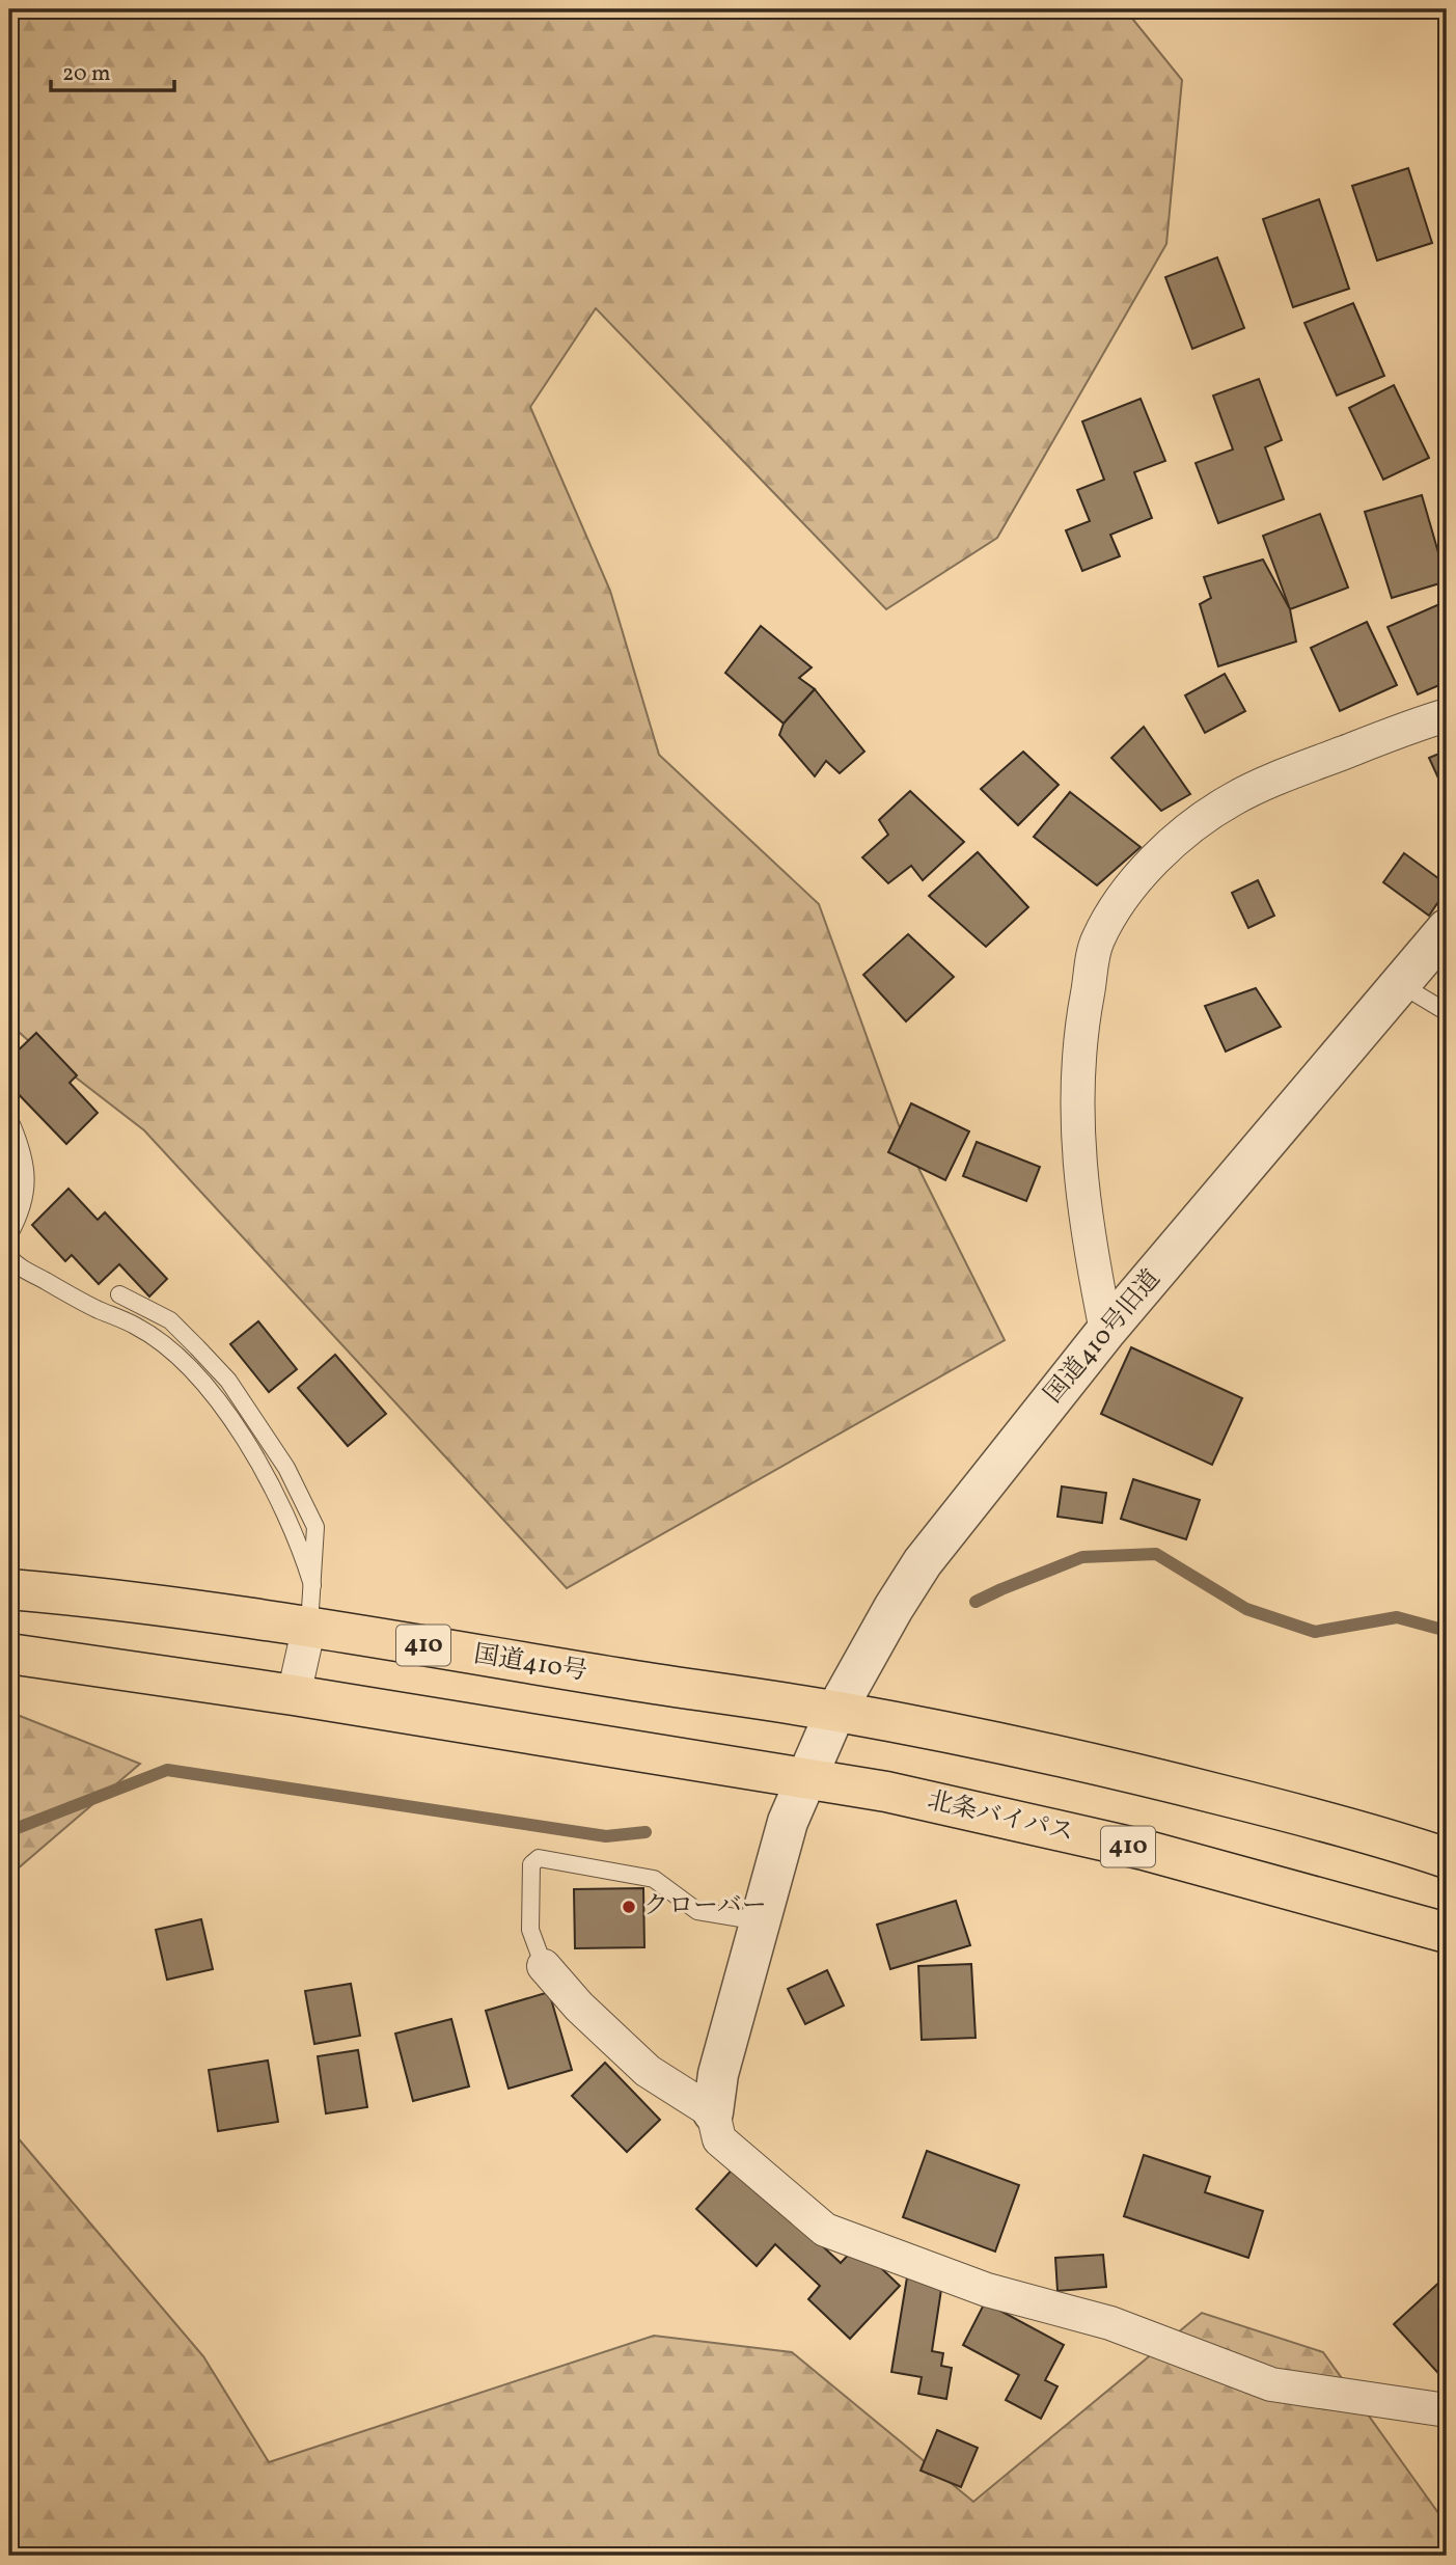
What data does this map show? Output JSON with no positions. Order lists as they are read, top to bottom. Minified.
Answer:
{"streets":{"highway":["410","国道410号","北条バイパス"],"street":["国道410号旧道"]},"crossings":[["国道410号旧道","410"],["国道410号旧道","国道410号"],["国道410号旧道","北条バイパス"],["410","国道410号"],["410","北条バイパス"]],"places":["クローバー"],"scale_bar":"20 m"}
